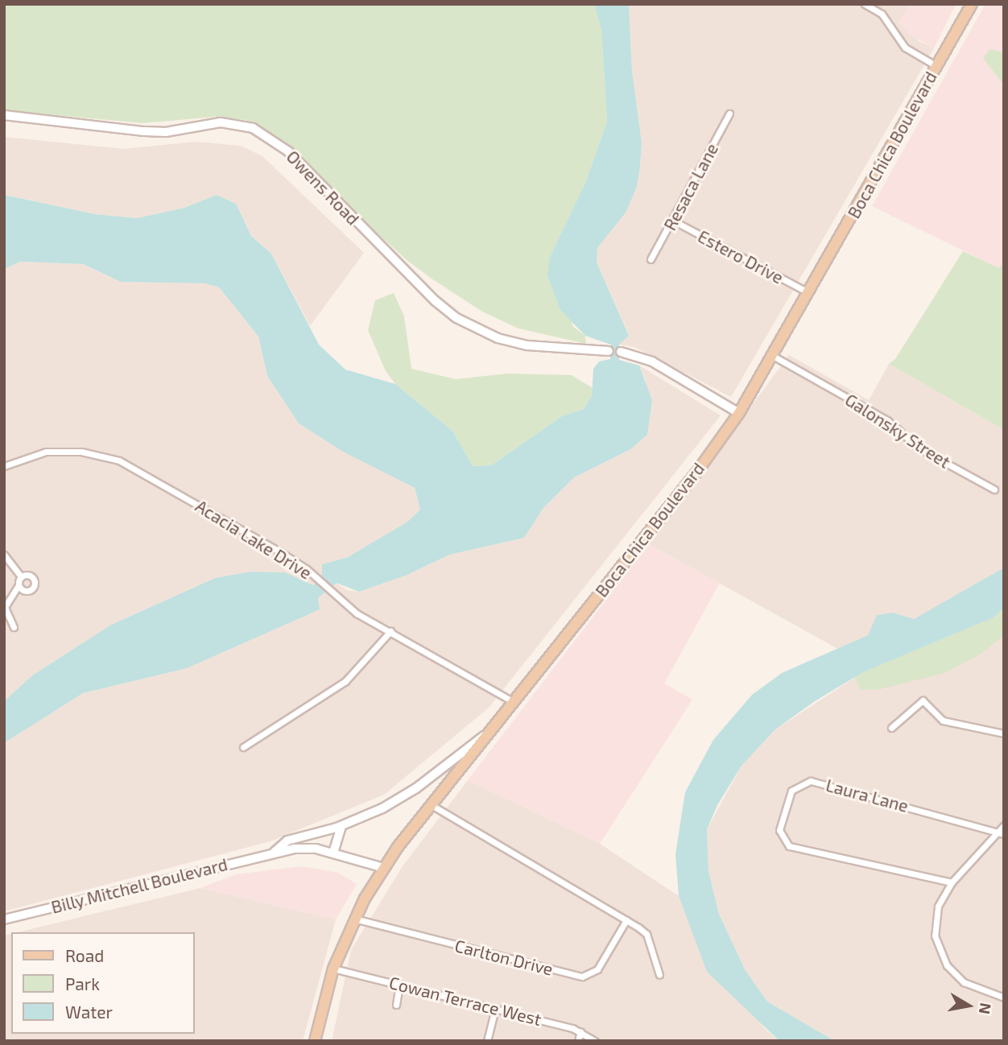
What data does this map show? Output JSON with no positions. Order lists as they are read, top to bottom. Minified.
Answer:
{"streets":{"main road":["Boca Chica Boulevard"],"street":["Resaca Lane","Owens Road","Estero Drive","Galonsky Street","Acacia Lake Drive","Laura Lane","Billy Mitchell Boulevard","Carlton Drive","Cowan Terrace West"]},"crossings":[["Boca Chica Boulevard","Estero Drive"],["Boca Chica Boulevard","Galonsky Street"],["Boca Chica Boulevard","Acacia Lake Drive"],["Boca Chica Boulevard","Billy Mitchell Boulevard"],["Boca Chica Boulevard","Carlton Drive"],["Boca Chica Boulevard","Cowan Terrace West"],["Resaca Lane","Estero Drive"]],"legend":["Road","Park","Water"],"north":"right"}
